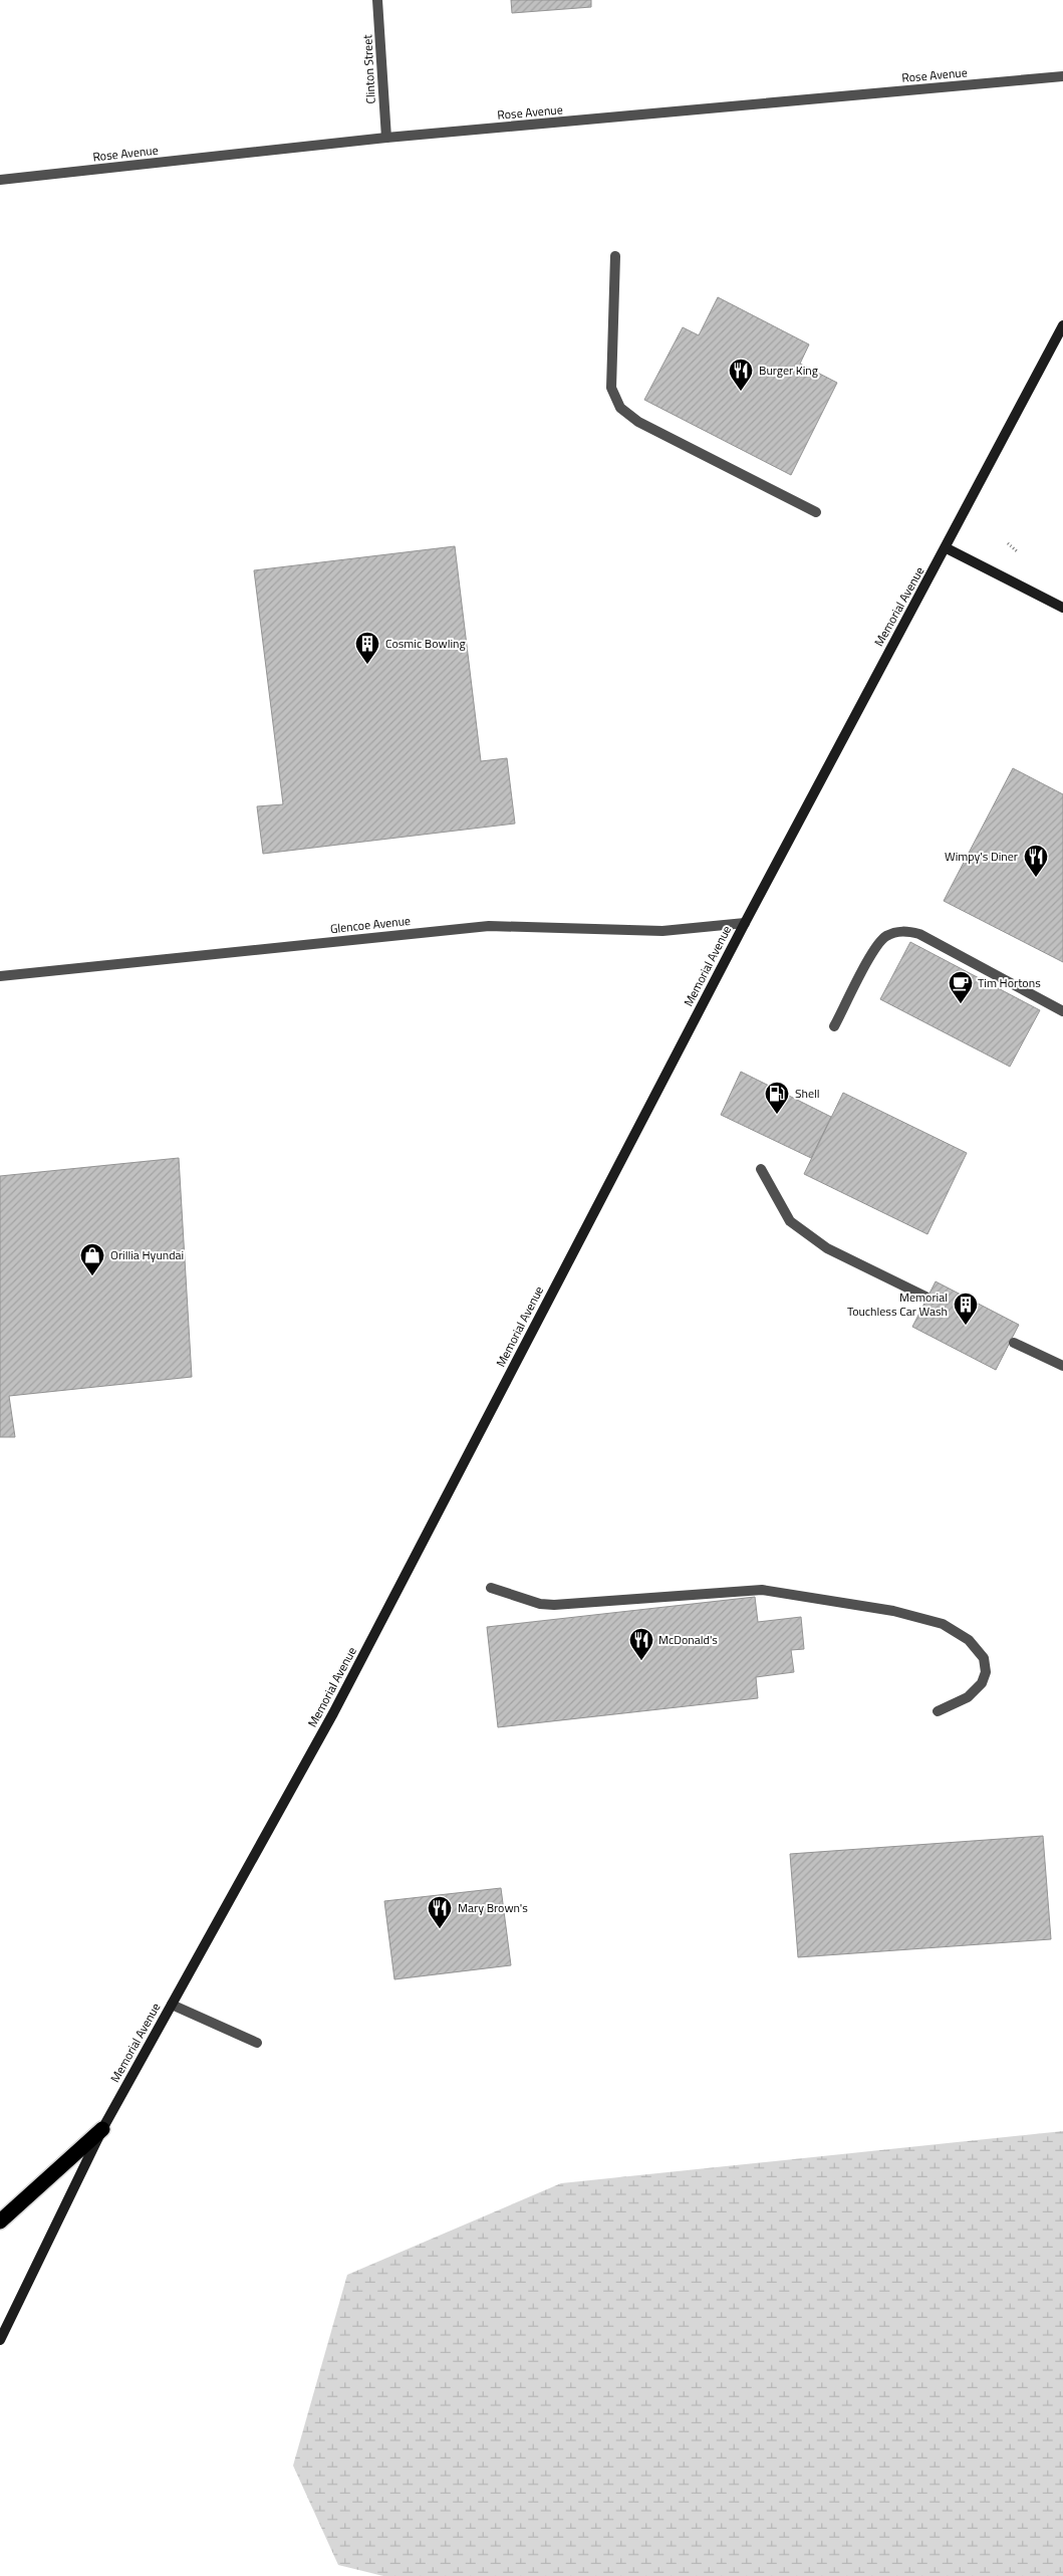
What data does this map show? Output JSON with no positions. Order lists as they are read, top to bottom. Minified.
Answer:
{"streets":{"main road":["Memorial Avenue"],"street":["Clinton Street","Rose Avenue","Glencoe Avenue"]},"crossings":[["Clinton Street","Rose Avenue"],["Memorial Avenue","Glencoe Avenue"]],"places":{"restaurant":["Burger King","Wimpy's Diner","McDonald's","Mary Brown's"],"building":["Cosmic Bowling","Memorial Touchless Car Wash"],"cafe":["Tim Hortons"],"fuel station":["Shell"],"shop":["Orillia Hyundai"]}}
